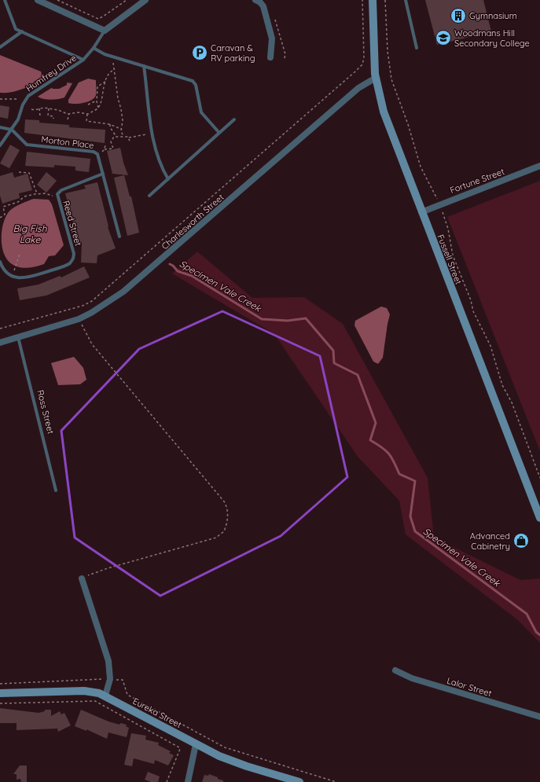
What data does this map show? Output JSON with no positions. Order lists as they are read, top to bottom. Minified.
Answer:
{"streets":{"street":["Fortune Street","Charlesworth Street","Fussell Street","Lalor Street","Eureka Street"],"lane":["Humfrey Drive","Morton Place","Reed Street","Ross Street"]},"crossings":[["Humfrey Drive","Morton Place"],["Morton Place","Reed Street"],["Fortune Street","Fussell Street"],["Charlesworth Street","Fussell Street"],["Charlesworth Street","Ross Street"]],"water":["Big Fish Lake","Specimen Vale Creek"],"places":{"building":["Gymnasium"],"school or university":["Woodmans Hill Secondary College"],"parking":["Caravan & RV parking"],"shop":["Advanced Cabinetry"]}}
